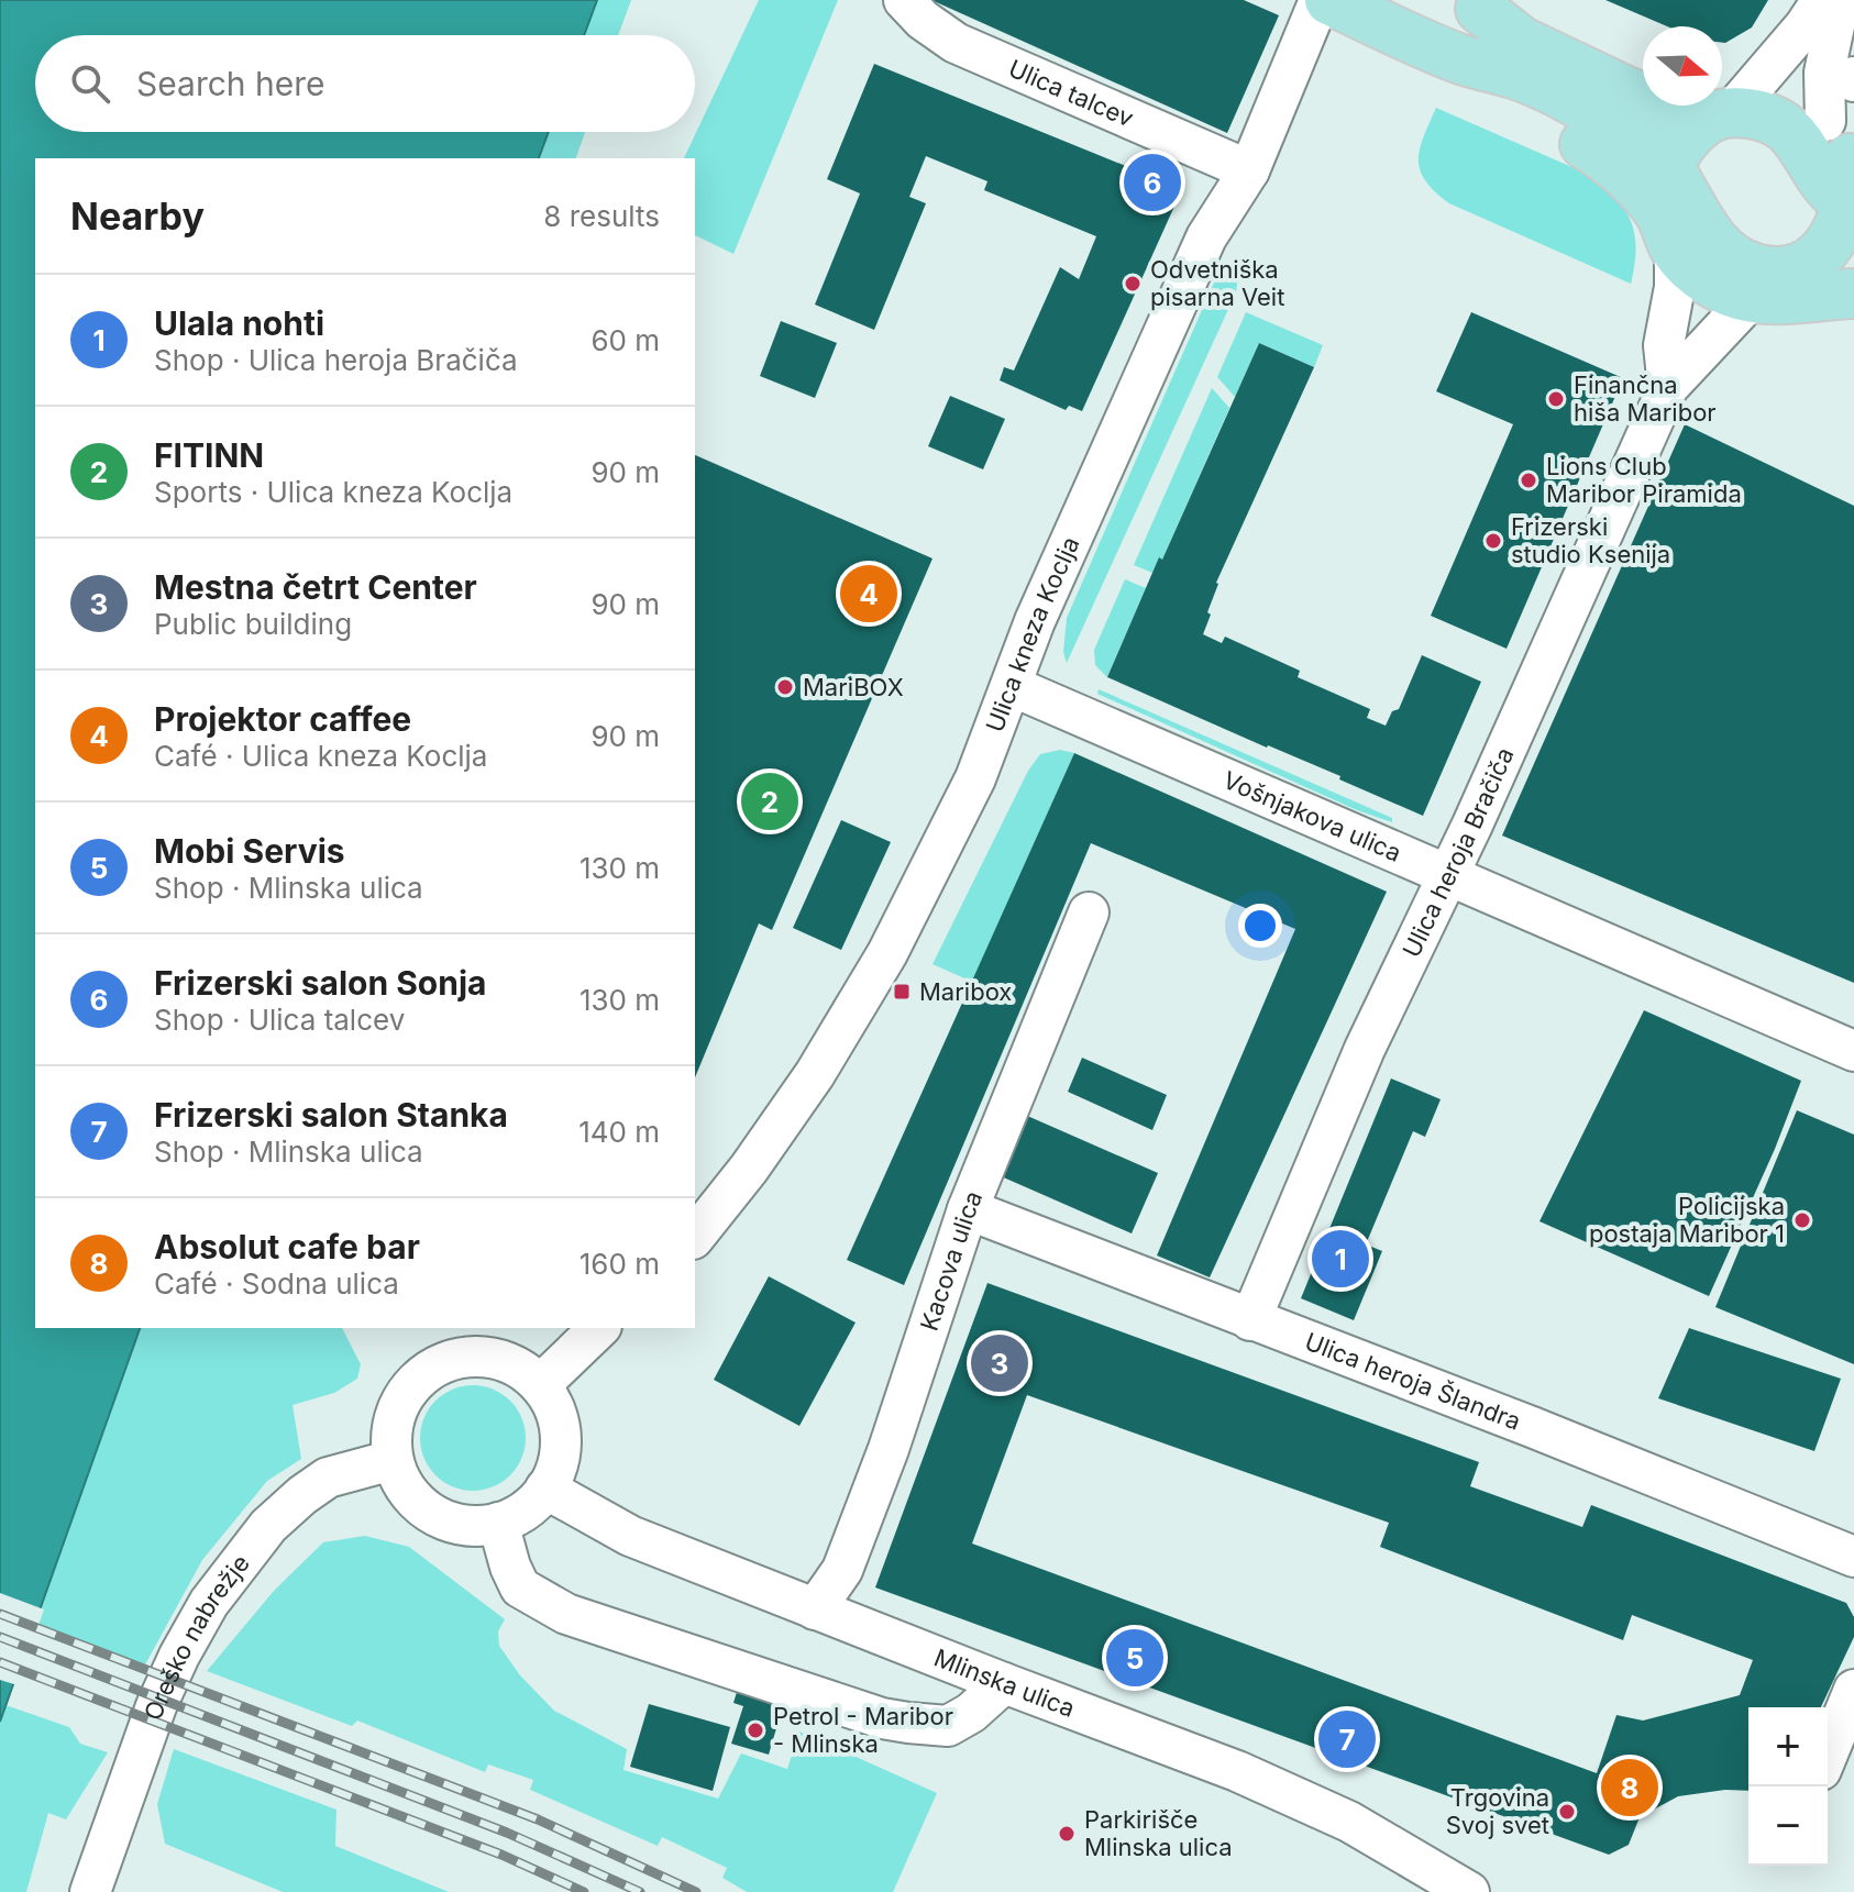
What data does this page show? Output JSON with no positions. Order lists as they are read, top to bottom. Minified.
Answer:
{"streets":{"street":["Ulica talcev","Ulica kneza Koclja","Vošnjakova ulica","Ulica heroja Bračiča","Kacova ulica","Ulica heroja Šlandra","Oreško nabrežje","Mlinska ulica"]},"crossings":[["Ulica talcev","Ulica kneza Koclja"],["Ulica kneza Koclja","Vošnjakova ulica"],["Vošnjakova ulica","Ulica heroja Bračiča"],["Ulica heroja Bračiča","Ulica heroja Šlandra"],["Kacova ulica","Ulica heroja Šlandra"],["Kacova ulica","Mlinska ulica"],["Oreško nabrežje","Mlinska ulica"]],"places":{"other":["Odvetniška pisarna Veit","Finančna hiša Maribor","Lions Club Maribor Piramida","Frizerski studio Ksenija","MariBOX","Policijska postaja Maribor 1","Petrol - Maribor - Mlinska","Trgovina Svoj svet","Parkirišče Mlinska ulica"],"transit":["Maribox"]},"north":"right","page":{"search":"Search here","pins":["6","4","2","1","3","5","7","8"],"heading":["Nearby","8 results"],"list":[{"mark":"1","name":"Ulala nohti","note":"Shop · Ulica heroja Bračiča","value":"60 m"},{"mark":"2","name":"FITINN","note":"Sports · Ulica kneza Koclja","value":"90 m"},{"mark":"3","name":"Mestna četrt Center","note":"Public building","value":"90 m"},{"mark":"4","name":"Projektor caffee","note":"Café · Ulica kneza Koclja","value":"90 m"},{"mark":"5","name":"Mobi Servis","note":"Shop · Mlinska ulica","value":"130 m"},{"mark":"6","name":"Frizerski salon Sonja","note":"Shop · Ulica talcev","value":"130 m"},{"mark":"7","name":"Frizerski salon Stanka","note":"Shop · Mlinska ulica","value":"140 m"},{"mark":"8","name":"Absolut cafe bar","note":"Café · Sodna ulica","value":"160 m"}],"map_buttons":["+","−"]}}
